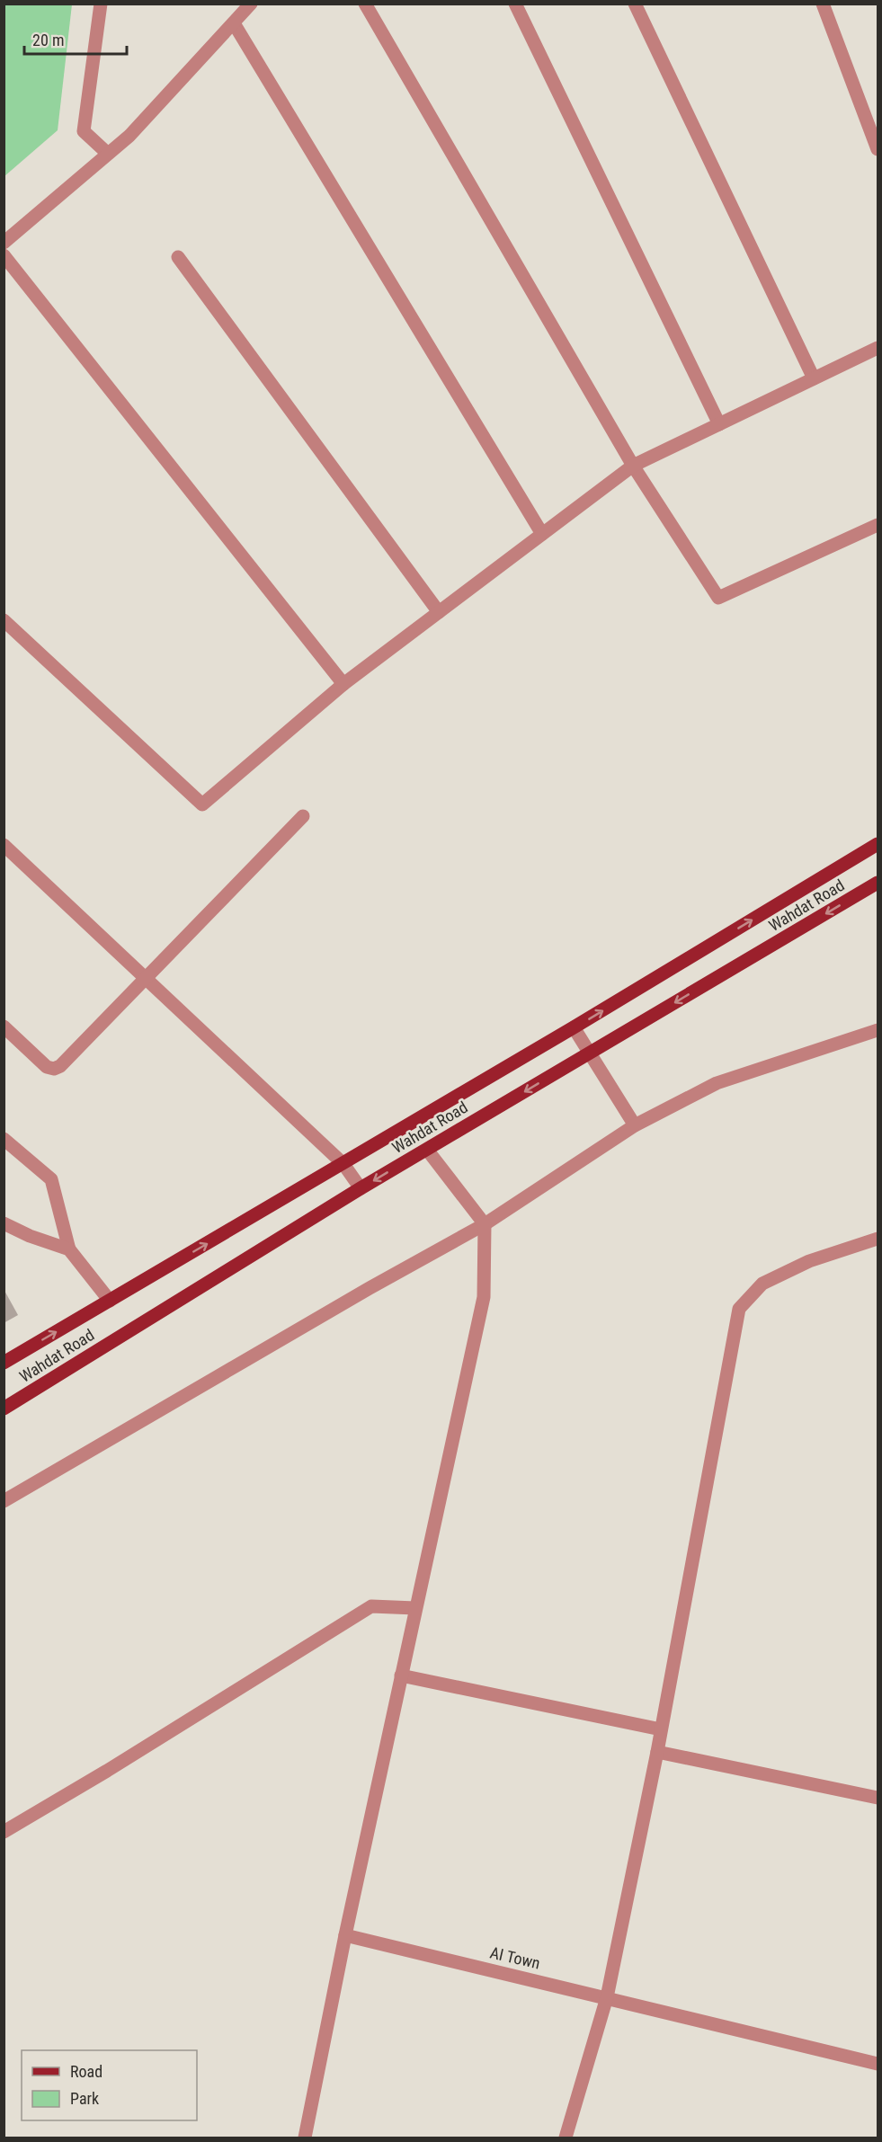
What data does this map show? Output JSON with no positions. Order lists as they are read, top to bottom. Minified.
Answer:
{"streets":{"main road":["Wahdat Road"],"street":["AI Town"]},"legend":["Road","Park"],"scale_bar":"20 m"}
